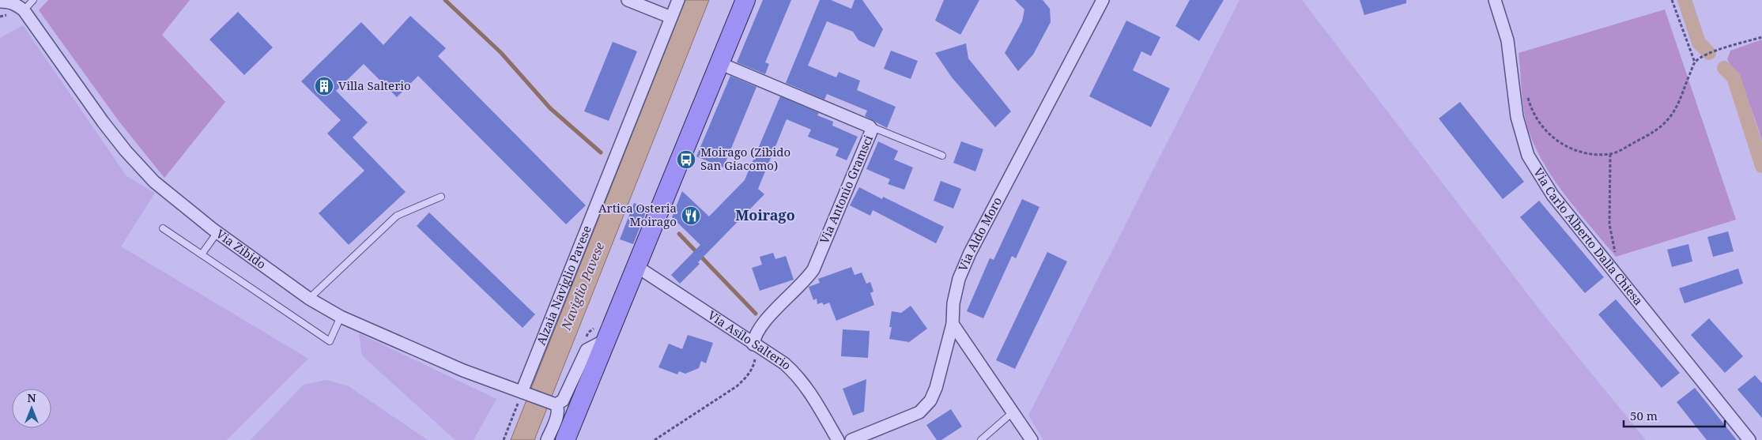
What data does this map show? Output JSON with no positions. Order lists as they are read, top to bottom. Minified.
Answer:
{"streets":{"street":["Via Antonio Gramsci","Via Aldo Moro","Via Carlo Alberto Dalla Chiesa","Via Zibido","Alzaia Naviglio Pavese","Via Asilo Salterio"]},"crossings":[["Via Antonio Gramsci","Via Asilo Salterio"],["Via Zibido","Alzaia Naviglio Pavese"]],"districts":["Moirago"],"water":["Naviglio Pavese"],"places":{"building":["Villa Salterio"],"bus stop":["Moirago (Zibido San Giacomo)"],"restaurant":["Artica Osteria Moirago"]},"scale_bar":"50 m","north":"top"}
